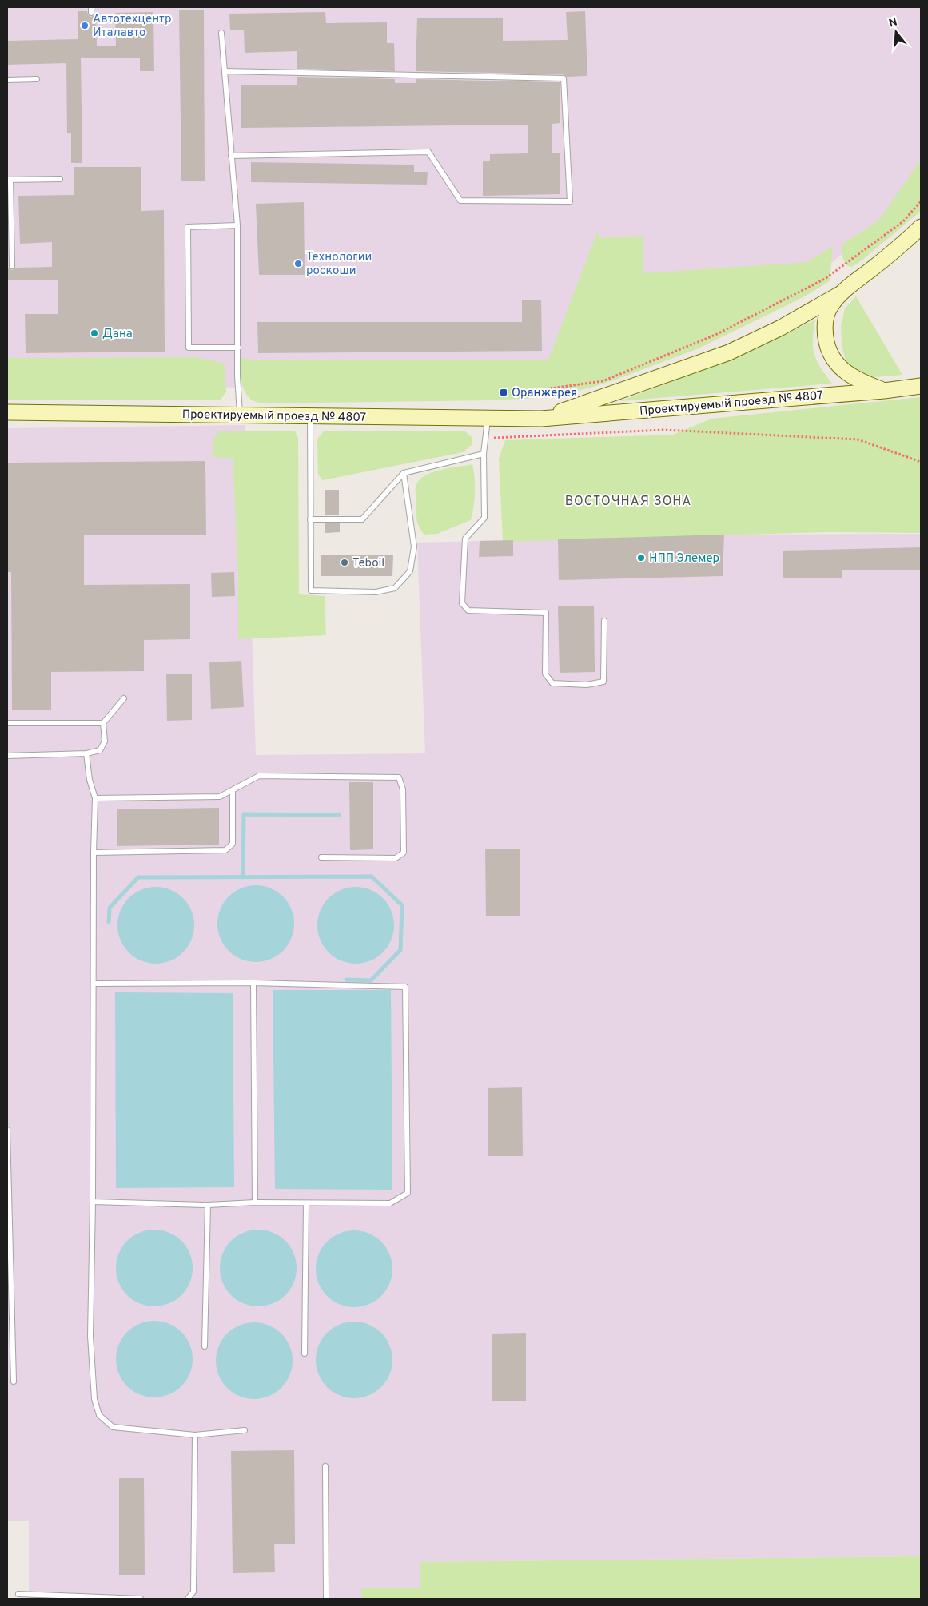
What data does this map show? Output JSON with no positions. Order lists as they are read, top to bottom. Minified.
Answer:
{"streets":{"main road":["Проектируемый проезд № 4807"]},"districts":["ВОСТОЧНАЯ ЗОНА"],"places":{"other":["Автотехцентр Италавто","Технологии роскоши","Дана","НПП Элемер","Teboil"],"transit":["Оранжерея"]},"north":"top"}
